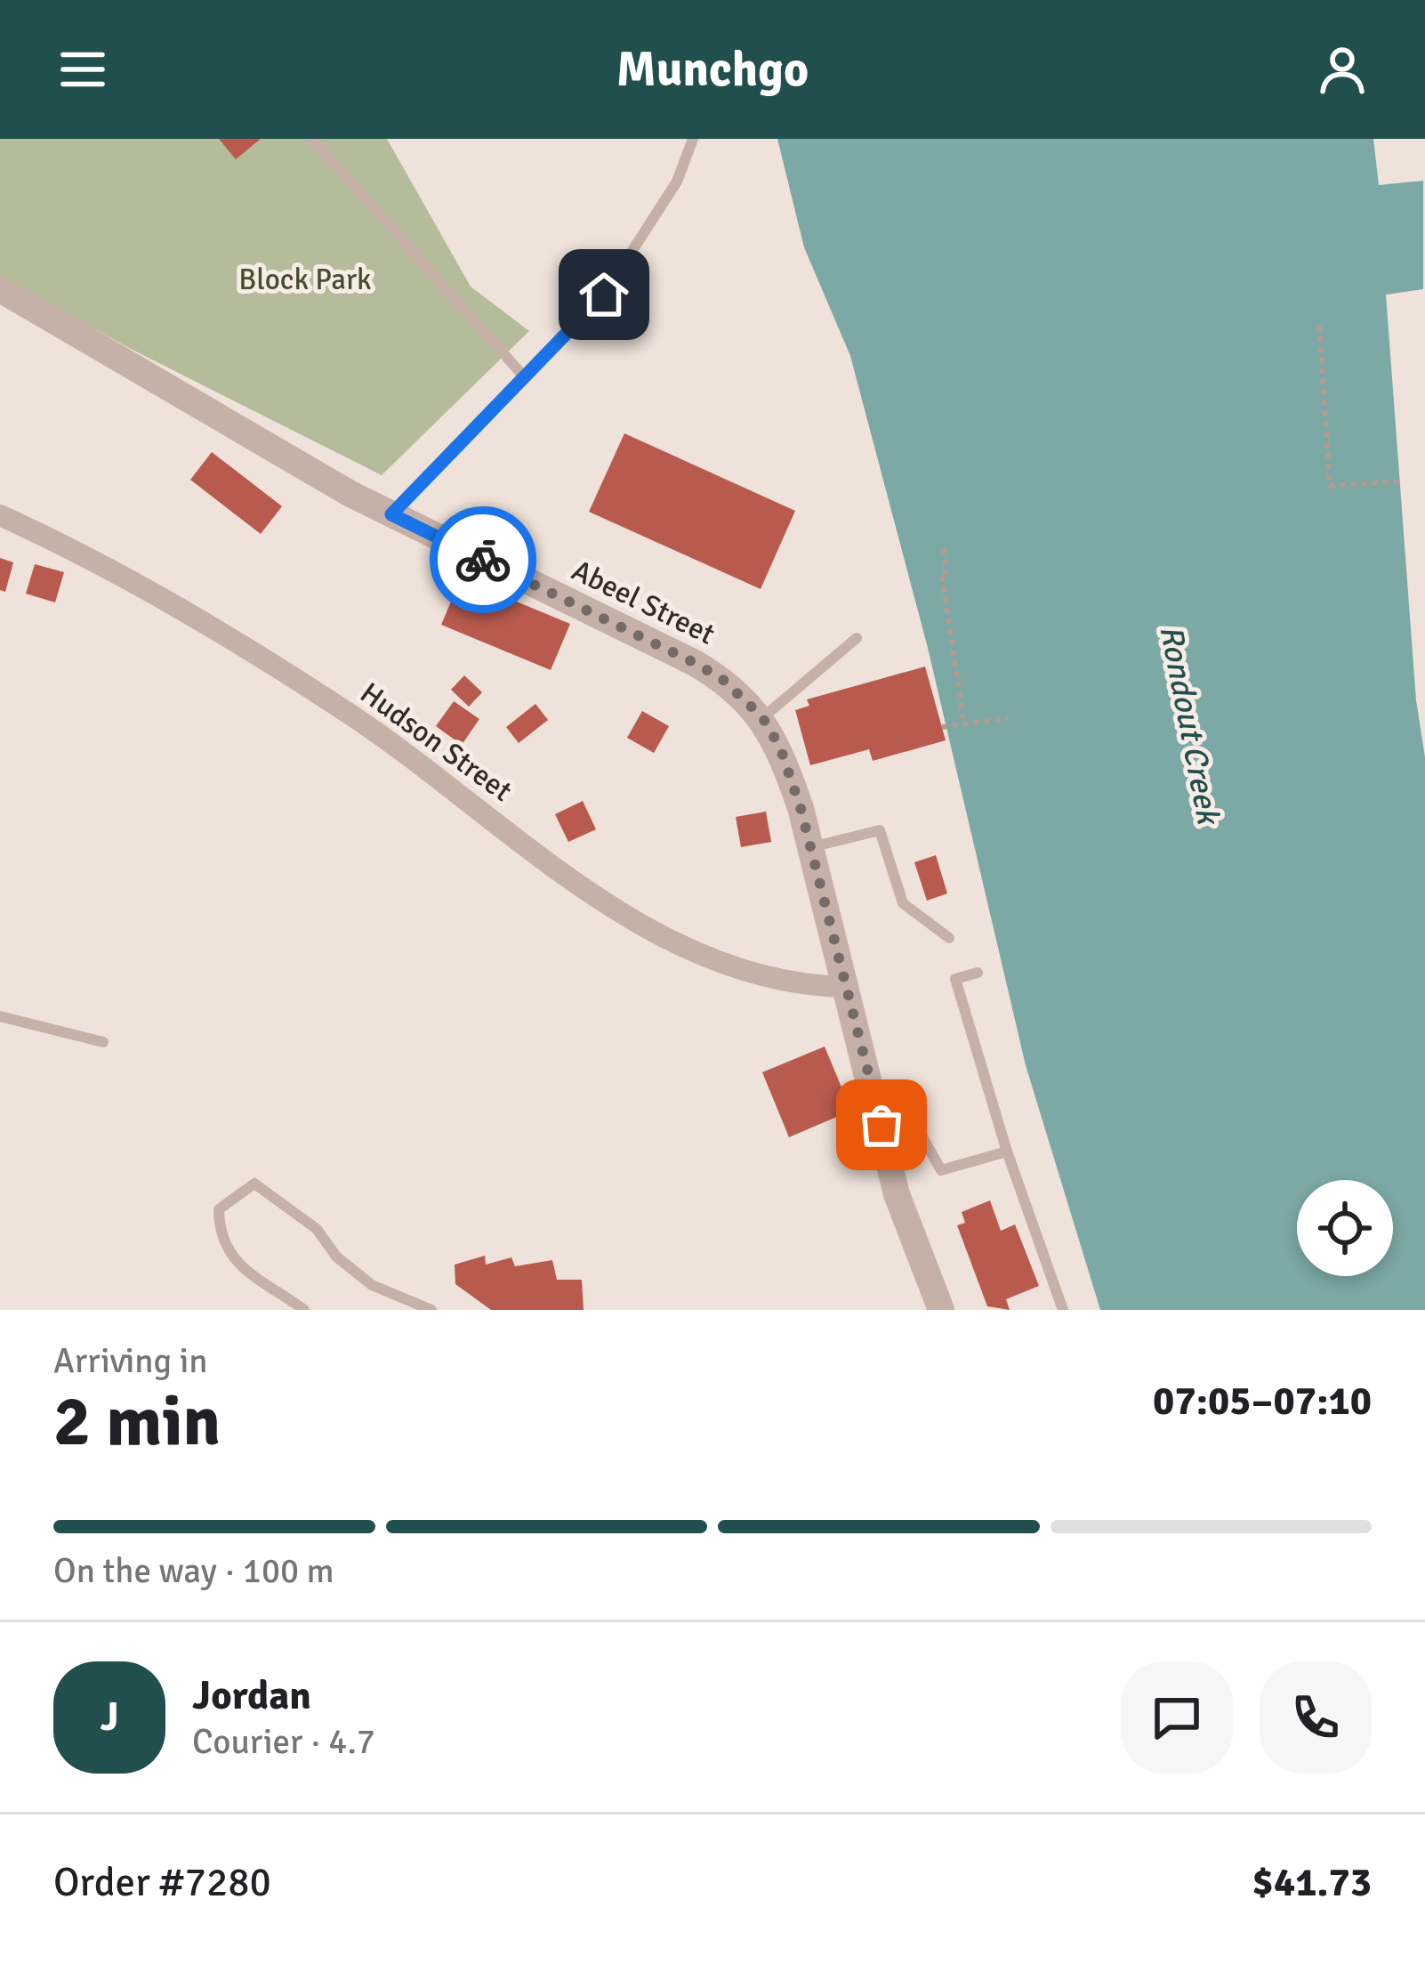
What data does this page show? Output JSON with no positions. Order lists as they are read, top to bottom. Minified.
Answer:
{"streets":{"street":["Abeel Street","Hudson Street"]},"crossings":[["Abeel Street","Hudson Street"]],"water":["Rondout Creek"],"parks":["Block Park"],"page":{"header":"Munchgo","heading":["2 min","Arriving in","07:05–07:10"],"panel":["Jordan","Courier · 4.7","Order #7280","$41.73"],"bar":"On the way · 100 m","round":"J"}}
